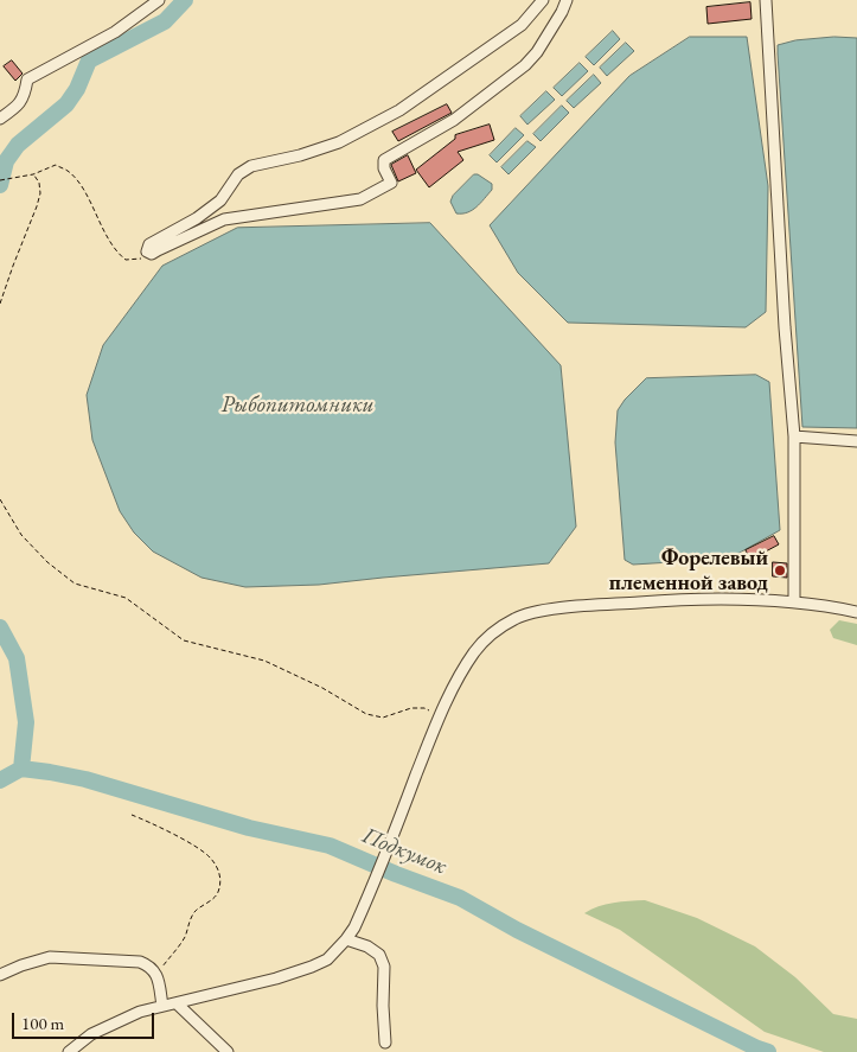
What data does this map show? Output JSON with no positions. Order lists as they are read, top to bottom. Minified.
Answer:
{"water":["Рыбопитомники","Подкумок"],"places":["Форелевый племенной завод"],"scale_bar":"100 m"}
